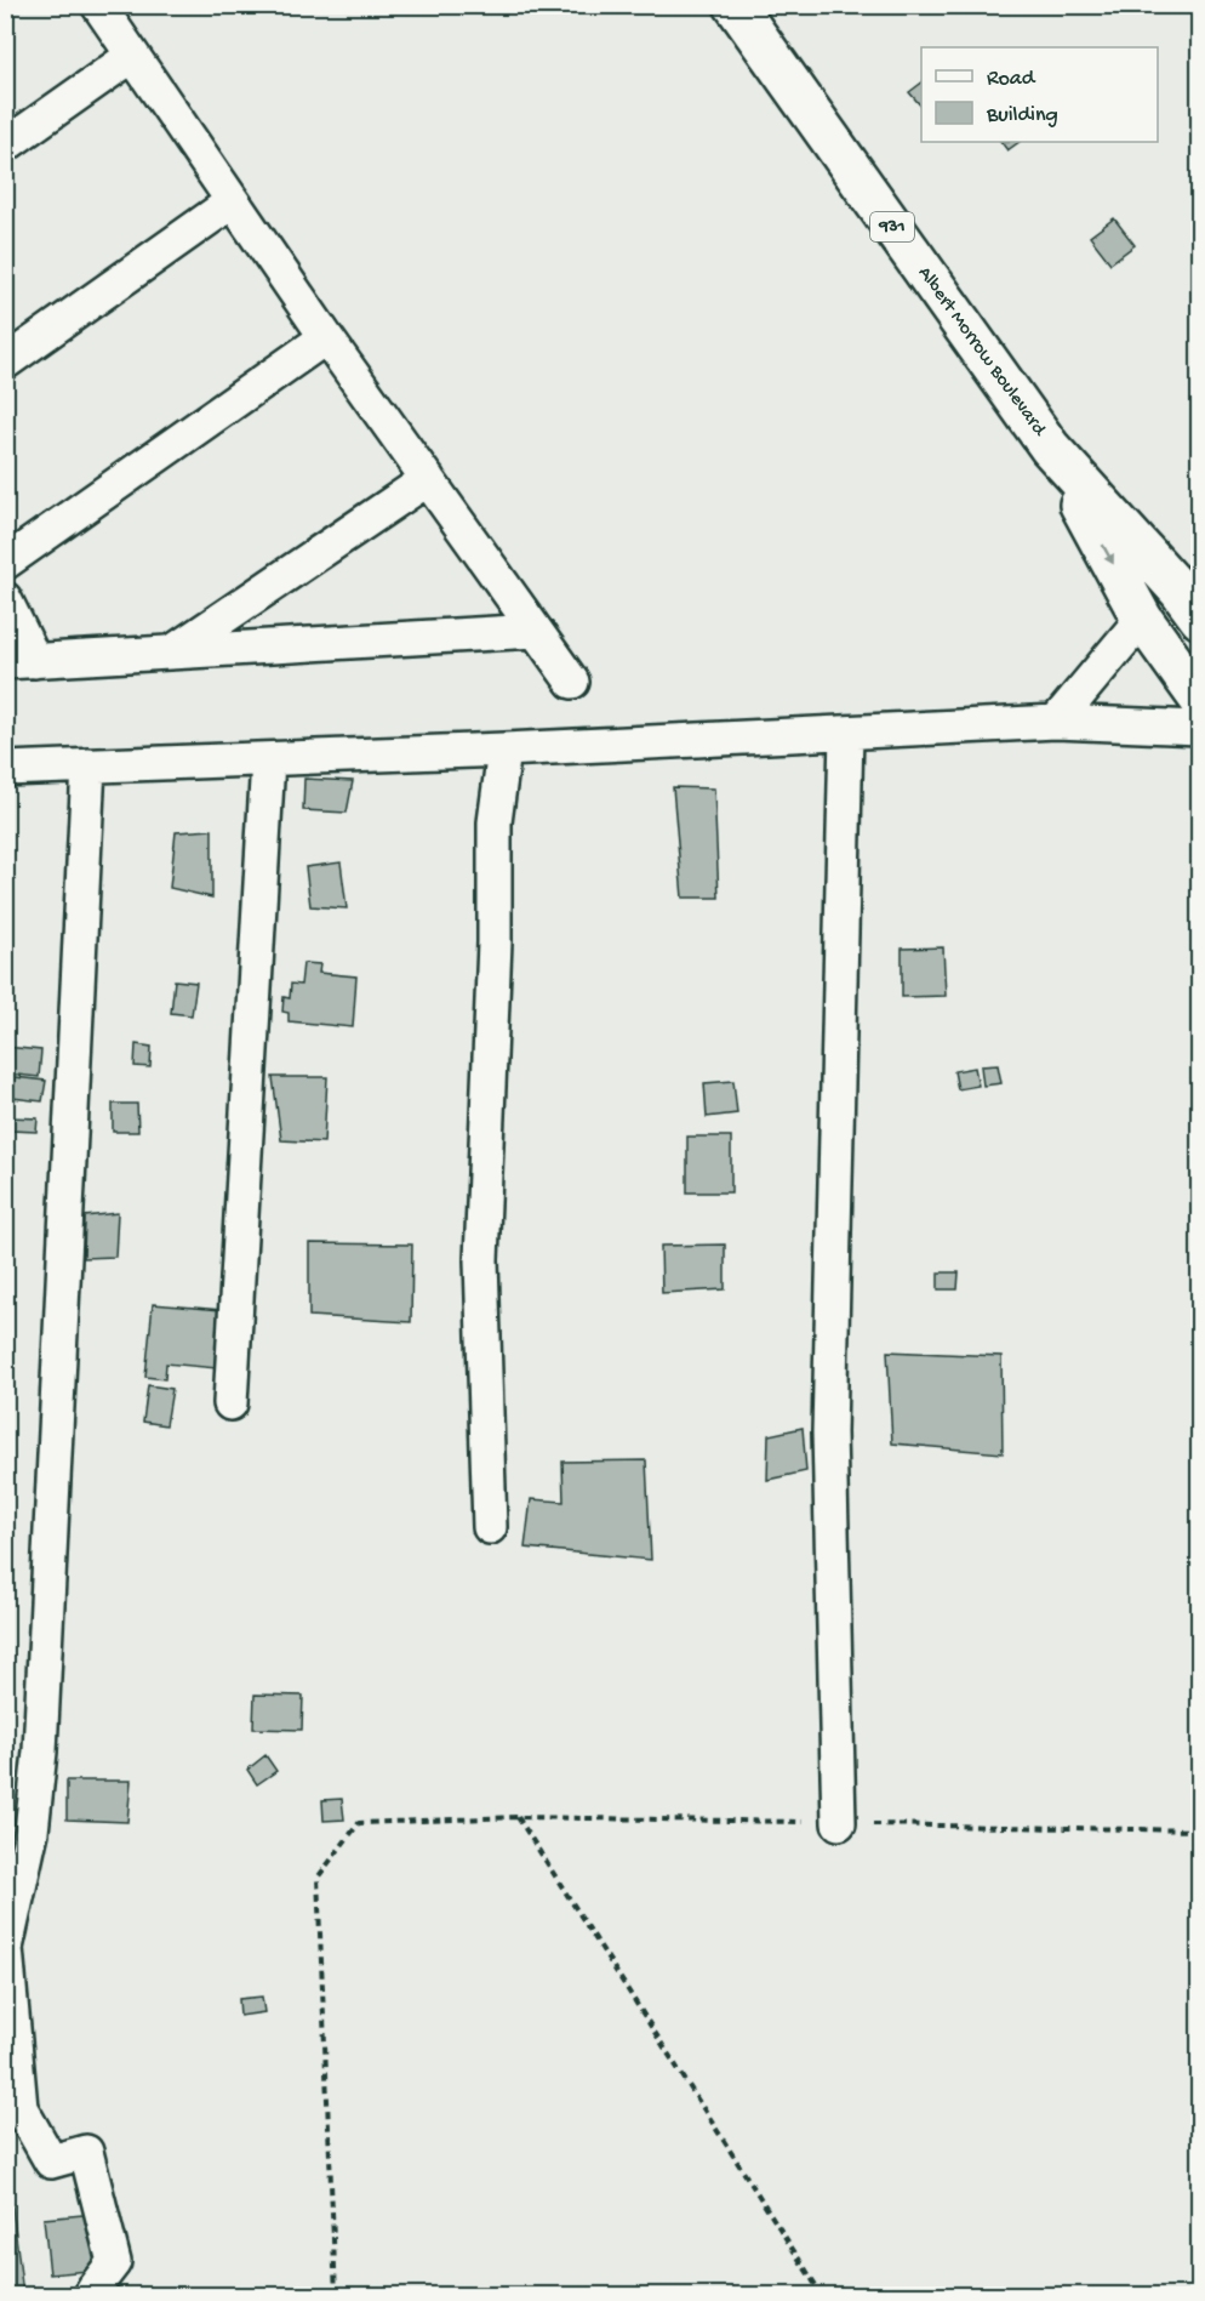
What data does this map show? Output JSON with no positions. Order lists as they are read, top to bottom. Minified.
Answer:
{"streets":{"highway":["931","Albert Morrow Boulevard"]},"legend":["Road","Building"]}
